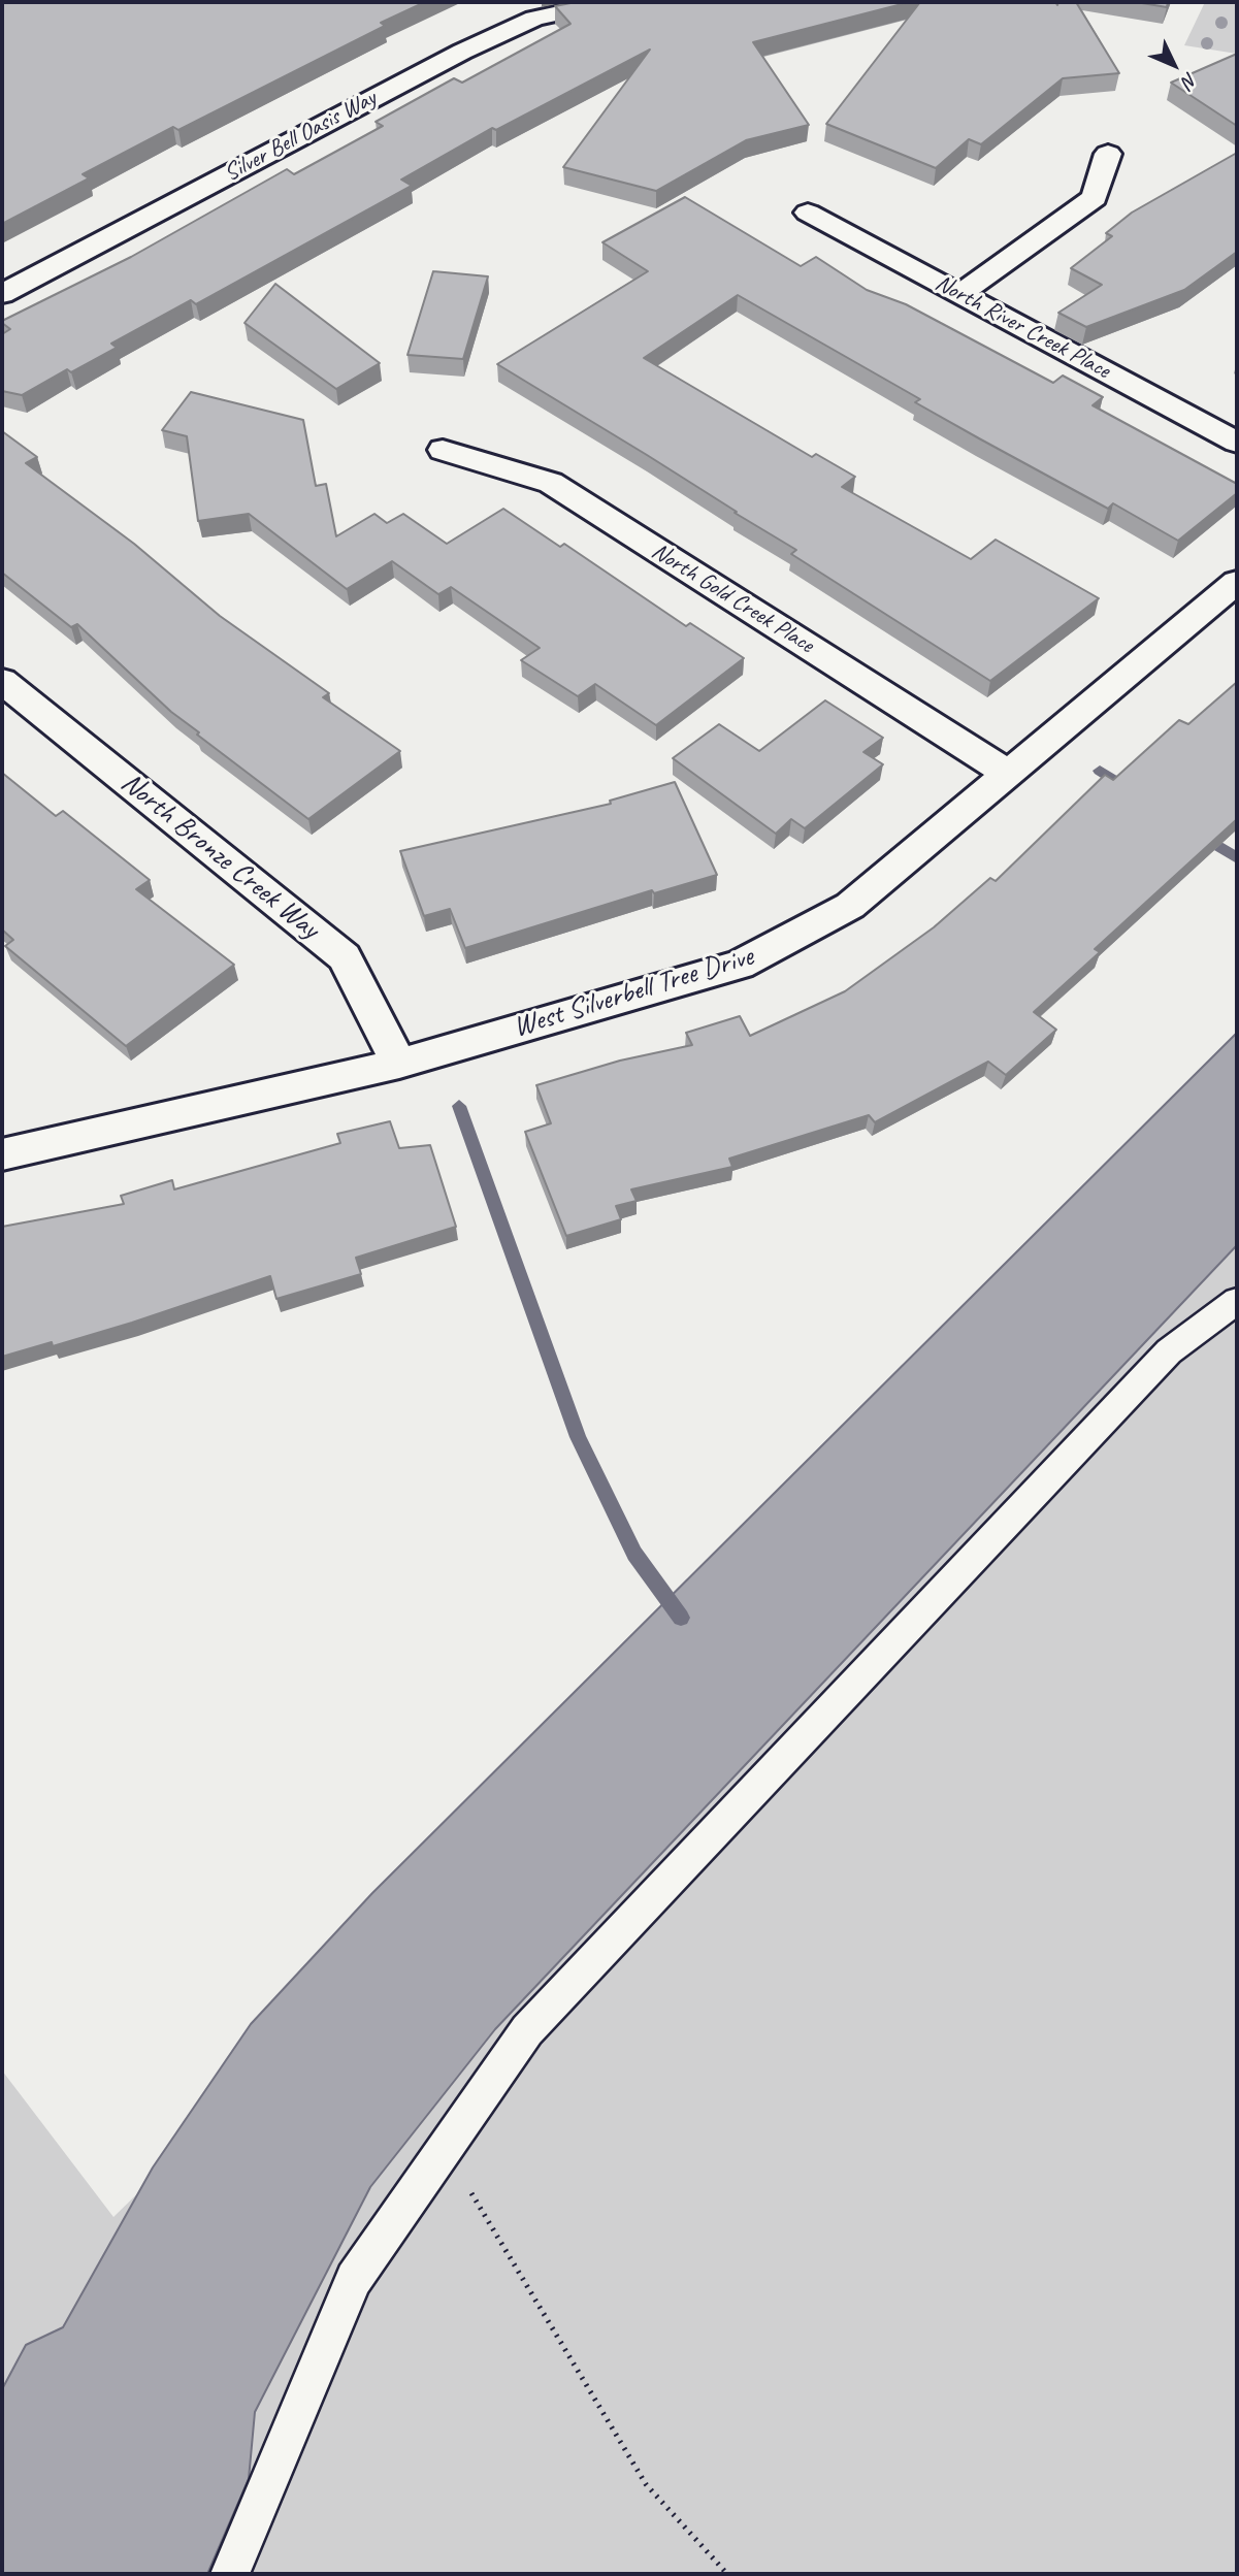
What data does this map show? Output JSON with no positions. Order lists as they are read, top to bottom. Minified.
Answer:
{"streets":{"street":["Silver Bell Oasis Way","North River Creek Place","North Gold Creek Place","North Bronze Creek Way","West Silverbell Tree Drive"]},"crossings":[["North Gold Creek Place","West Silverbell Tree Drive"],["North Bronze Creek Way","West Silverbell Tree Drive"]],"north":"bottom right"}
